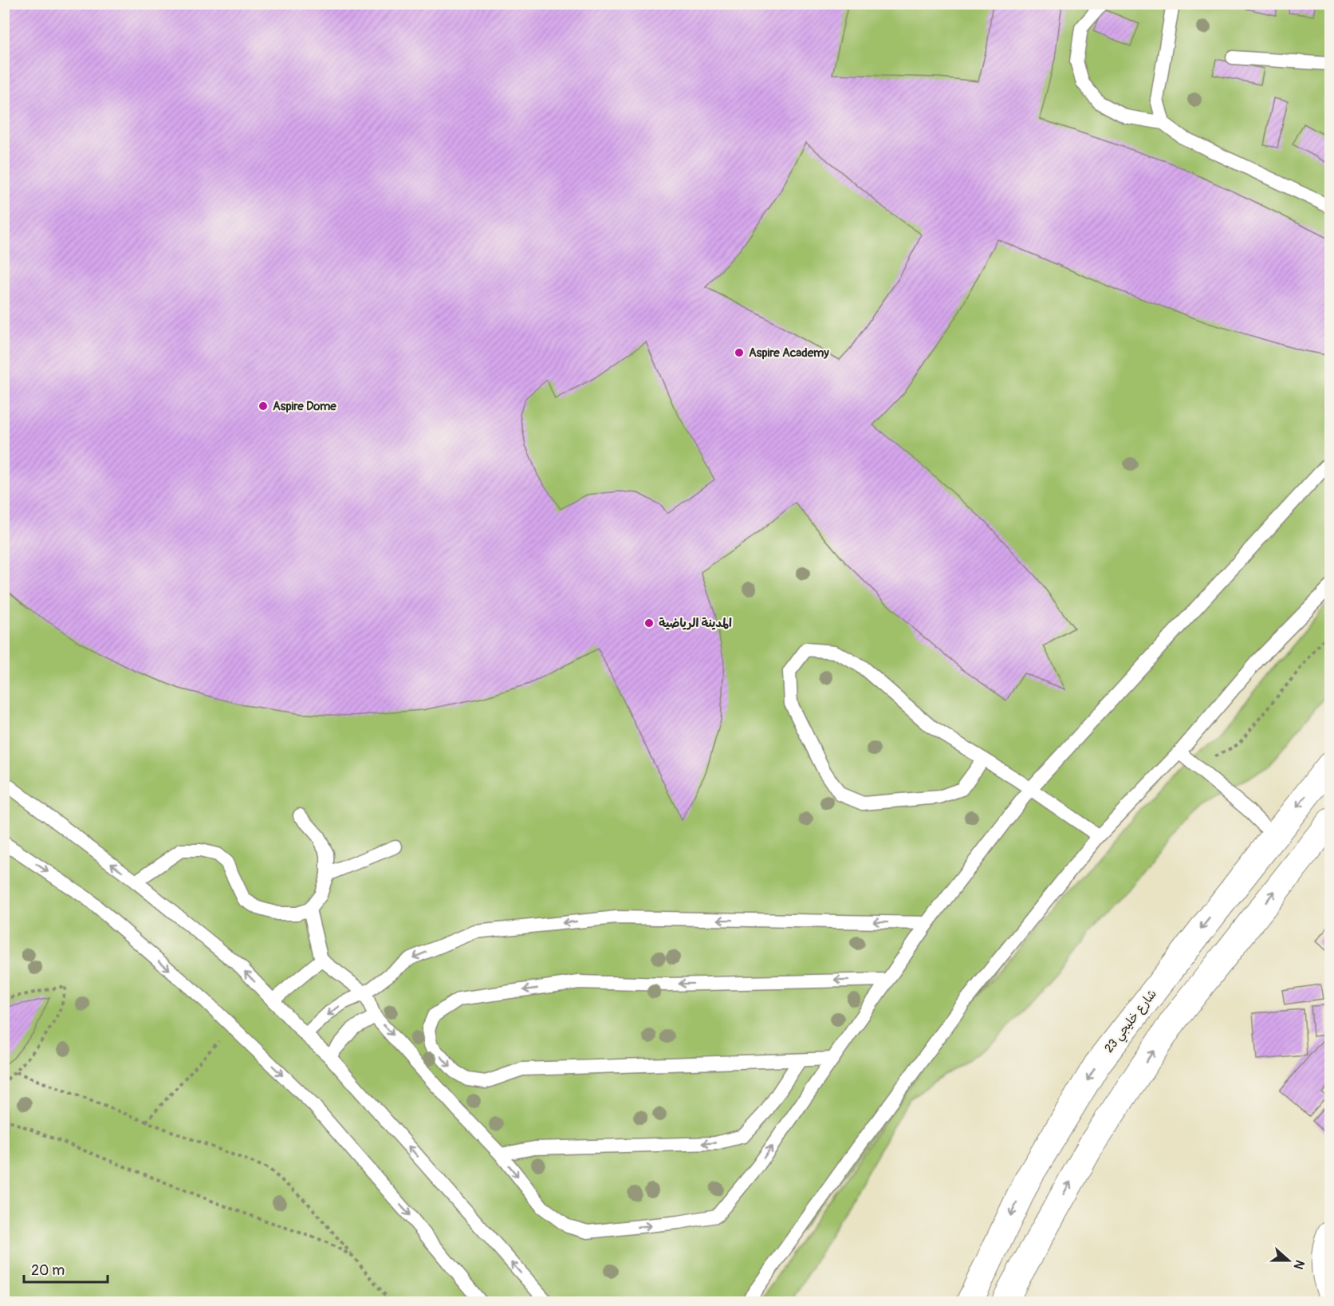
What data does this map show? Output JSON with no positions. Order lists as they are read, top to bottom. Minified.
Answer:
{"streets":{"main road":["شارع خليجي 23"]},"places":["Aspire Academy","Aspire Dome","المدينة الرياضية"],"scale_bar":"20 m","north":"right"}
